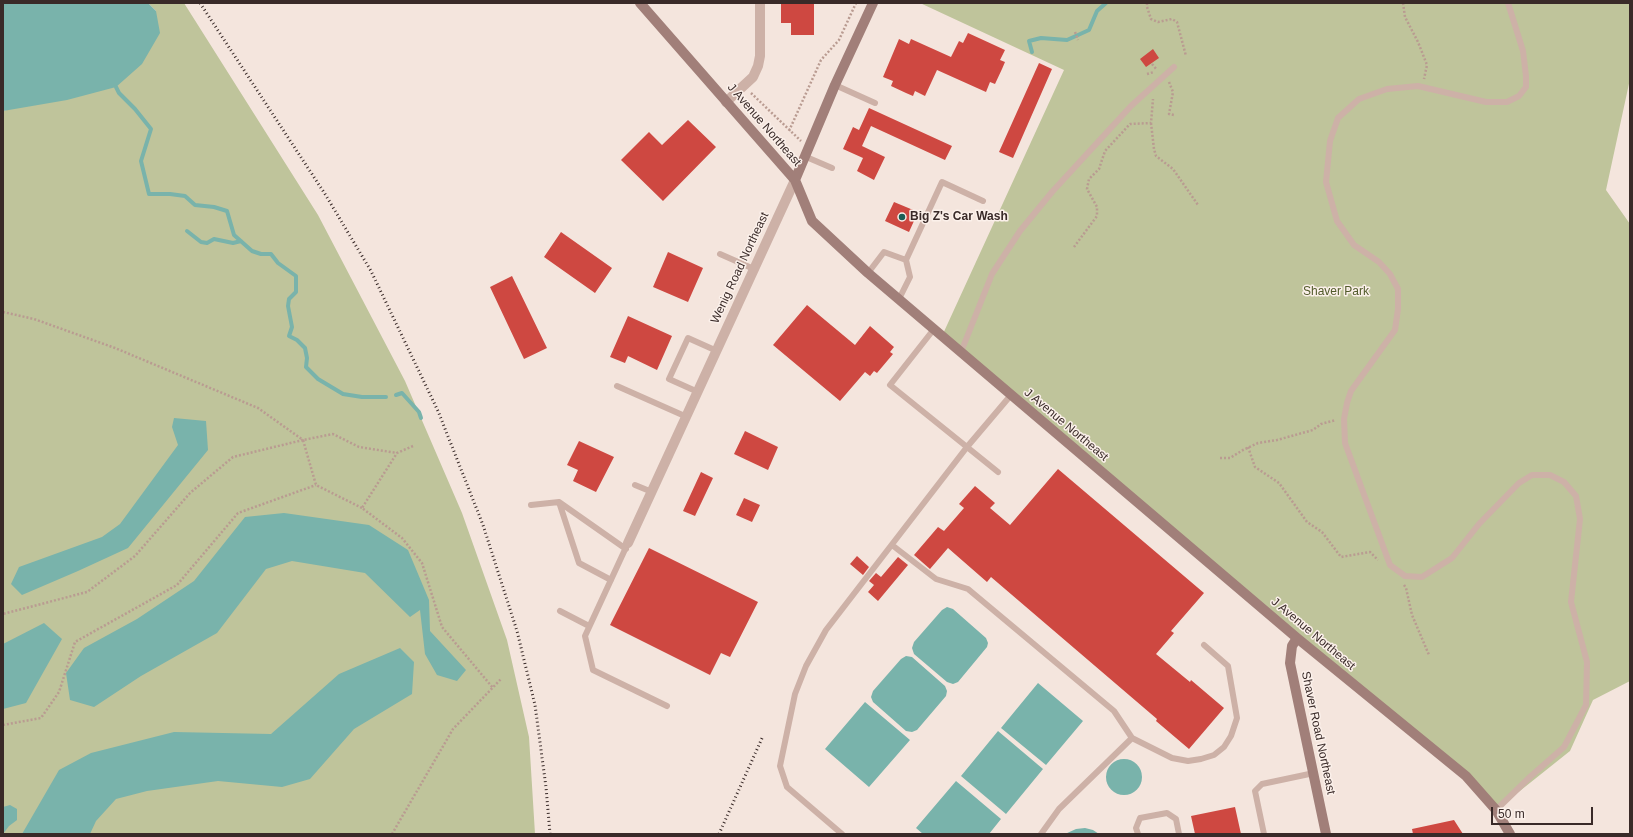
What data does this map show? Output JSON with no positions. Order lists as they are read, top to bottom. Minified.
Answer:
{"streets":{"street":["J Avenue Northeast","Wenig Road Northeast","Shaver Road Northeast"]},"crossings":[["J Avenue Northeast","Wenig Road Northeast"],["J Avenue Northeast","Shaver Road Northeast"]],"parks":["Shaver Park"],"places":["Big Z's Car Wash"],"scale_bar":"50 m"}
